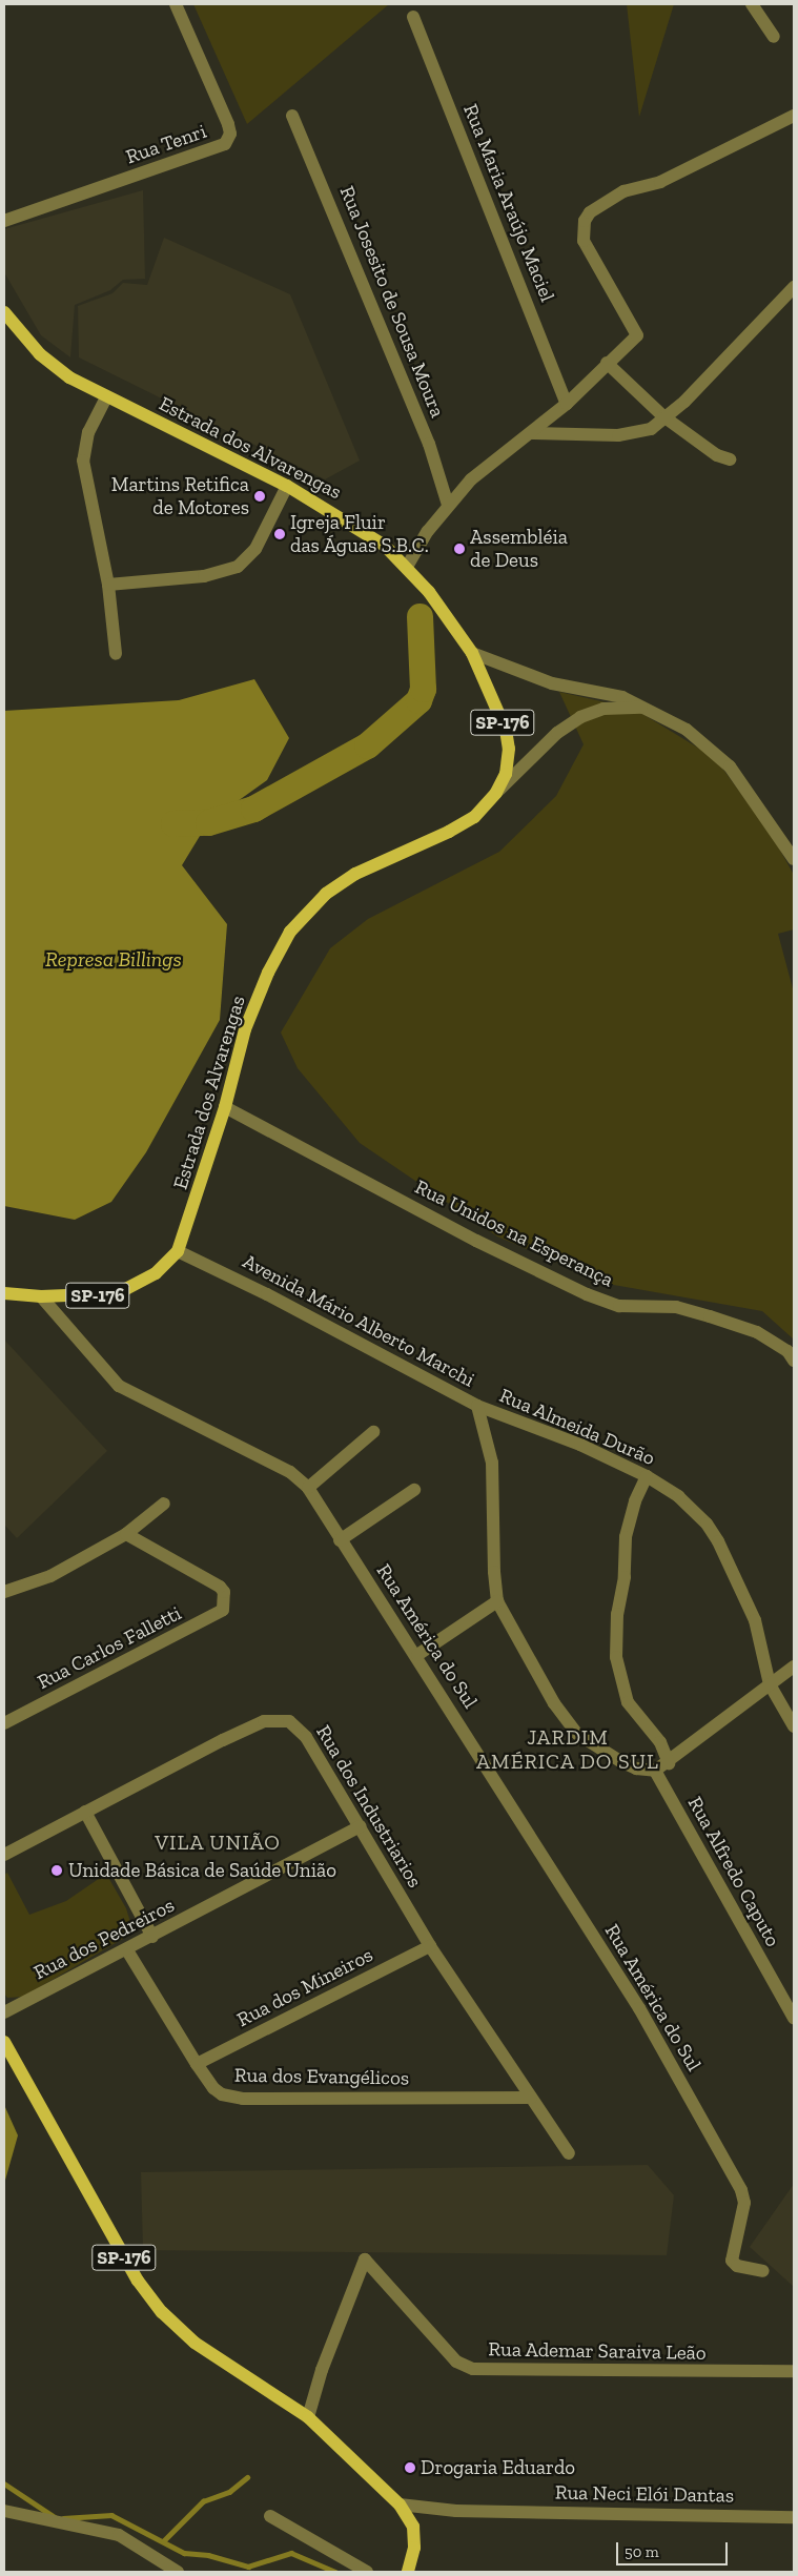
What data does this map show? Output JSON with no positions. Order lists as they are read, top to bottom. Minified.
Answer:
{"streets":{"main road":["Estrada dos Alvarengas","SP-176"],"street":["Rua Tenri","Rua Maria Araújo Maciel","Rua Josesito de Sousa Moura","Rua Unidos na Esperança","Avenida Mário Alberto Marchi","Rua Almeida Durão","Rua América do Sul","Rua Carlos Falletti","Rua dos Industriarios","Rua Alfredo Caputo","Rua dos Pedreiros","Rua dos Mineiros","Rua dos Evangélicos","Rua Ademar Saraiva Leão","Rua Neci Elói Dantas"]},"crossings":[["Estrada dos Alvarengas","Rua Unidos na Esperança"],["Estrada dos Alvarengas","Avenida Mário Alberto Marchi"],["Estrada dos Alvarengas","Rua América do Sul"],["SP-176","Rua Ademar Saraiva Leão"],["SP-176","Rua Neci Elói Dantas"],["Avenida Mário Alberto Marchi","Rua Almeida Durão"],["Avenida Mário Alberto Marchi","Rua Alfredo Caputo"],["Rua dos Industriarios","Rua dos Pedreiros"],["Rua dos Industriarios","Rua dos Mineiros"],["Rua dos Industriarios","Rua dos Evangélicos"],["Rua dos Pedreiros","Rua dos Evangélicos"],["Rua dos Mineiros","Rua dos Evangélicos"]],"districts":["JARDIM AMÉRICA DO SUL","VILA UNIÃO"],"water":["Represa Billings"],"places":["Martins Retifica de Motores","Igreja Fluir das Águas S.B.C.","Assembléia de Deus","Unidade Básica de Saúde União","Drogaria Eduardo"],"scale_bar":"50 m"}
